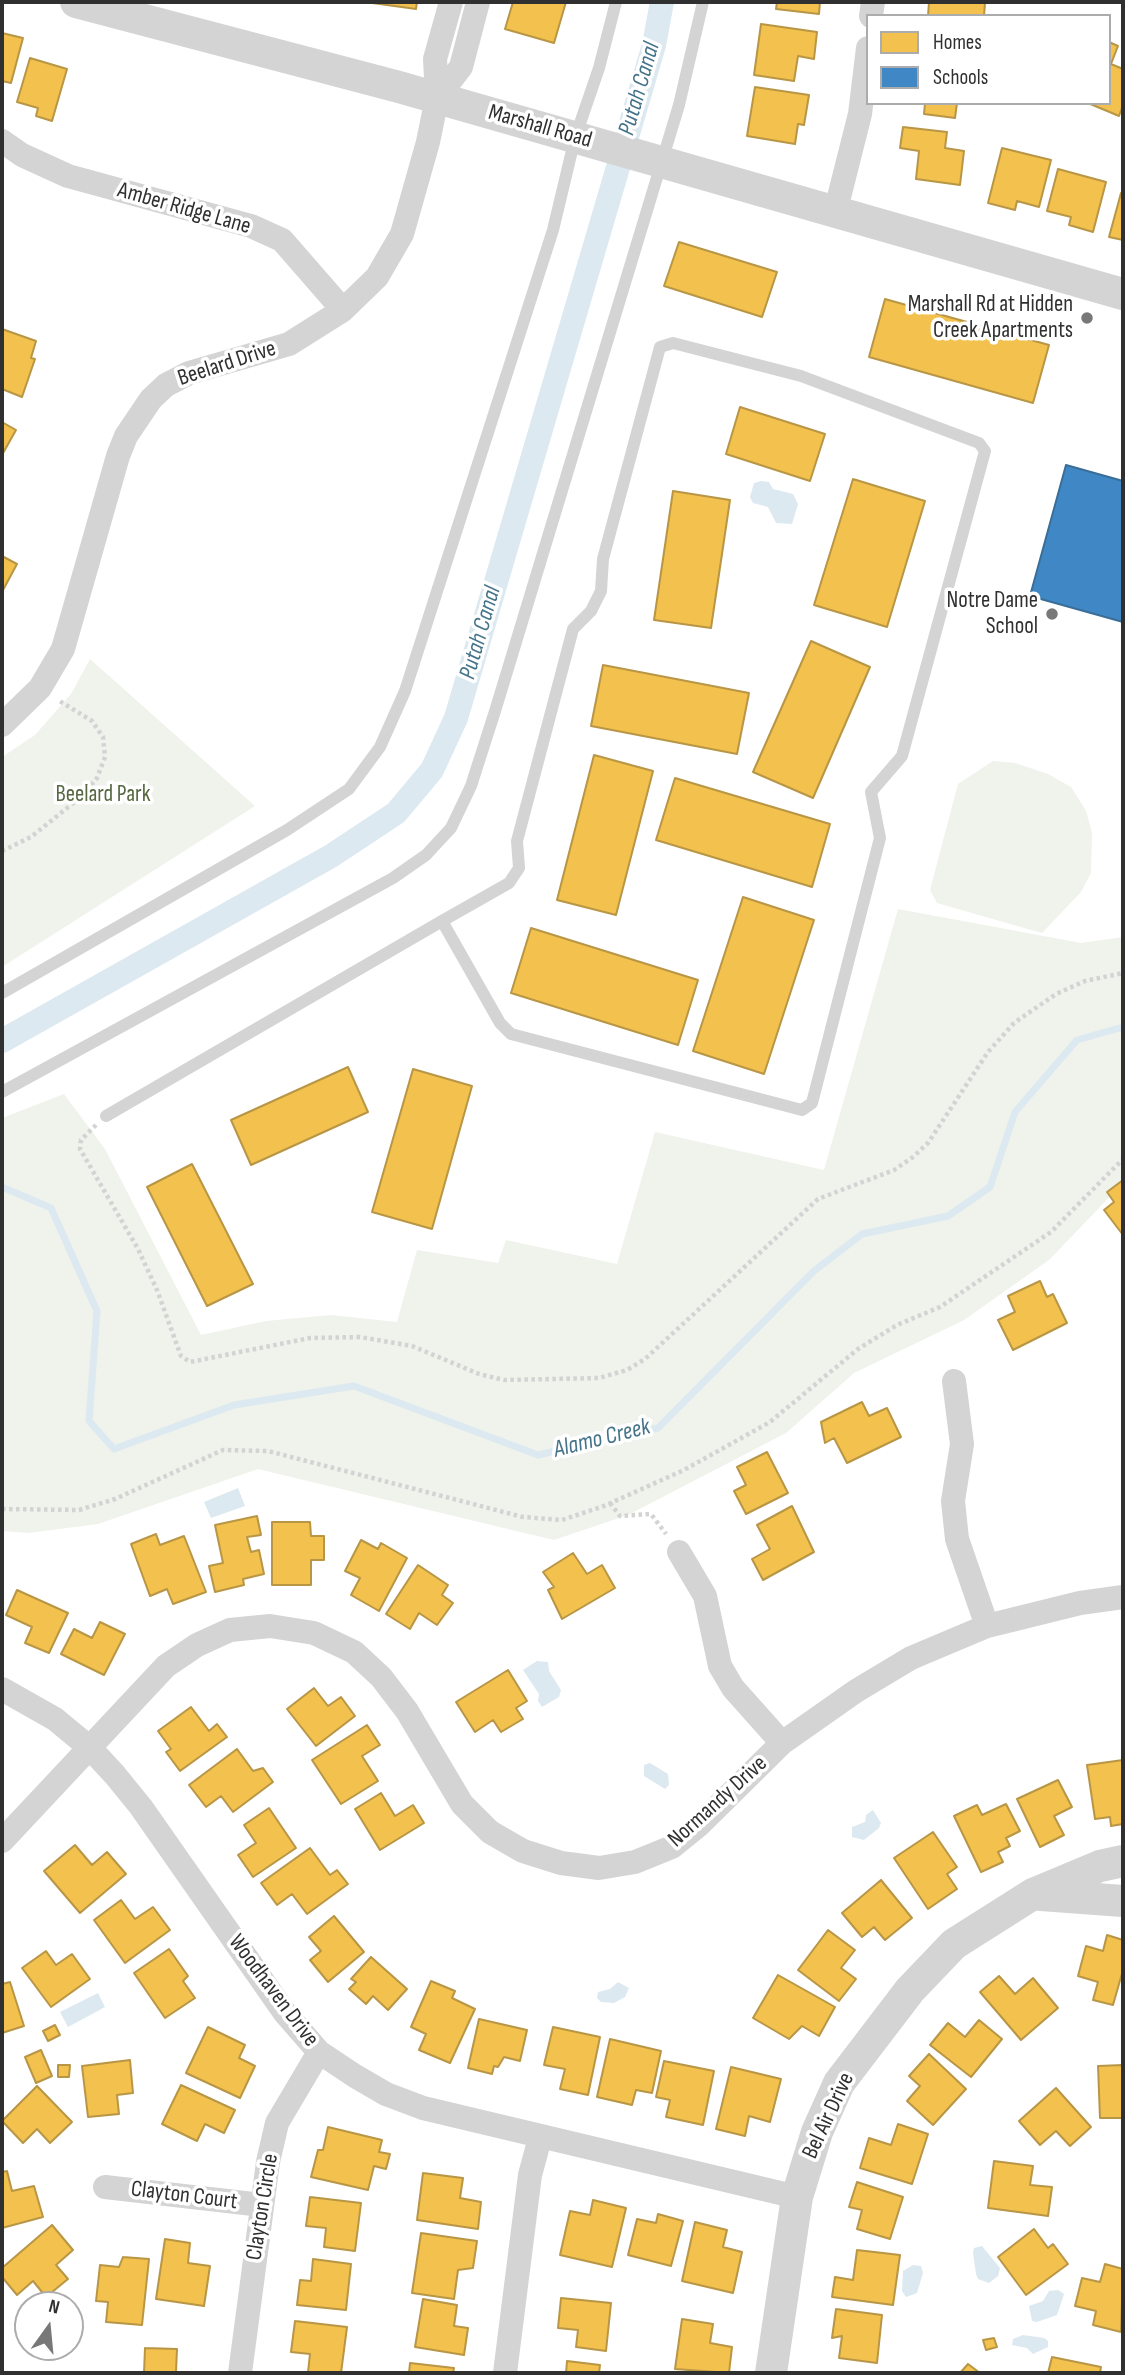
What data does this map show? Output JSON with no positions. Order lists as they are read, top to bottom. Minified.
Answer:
{"streets":{"street":["Marshall Road","Amber Ridge Lane","Beelard Drive","Normandy Drive","Woodhaven Drive","Bel Air Drive","Clayton Court","Clayton Circle"]},"crossings":[["Marshall Road","Beelard Drive"],["Amber Ridge Lane","Beelard Drive"],["Normandy Drive","Woodhaven Drive"],["Woodhaven Drive","Bel Air Drive"],["Woodhaven Drive","Clayton Circle"],["Clayton Court","Clayton Circle"]],"water":["Putah Canal","Alamo Creek"],"parks":["Beelard Park"],"places":["Marshall Rd at Hidden Creek Apartments","Notre Dame School"],"legend":["Homes","Schools"],"north":"top"}
